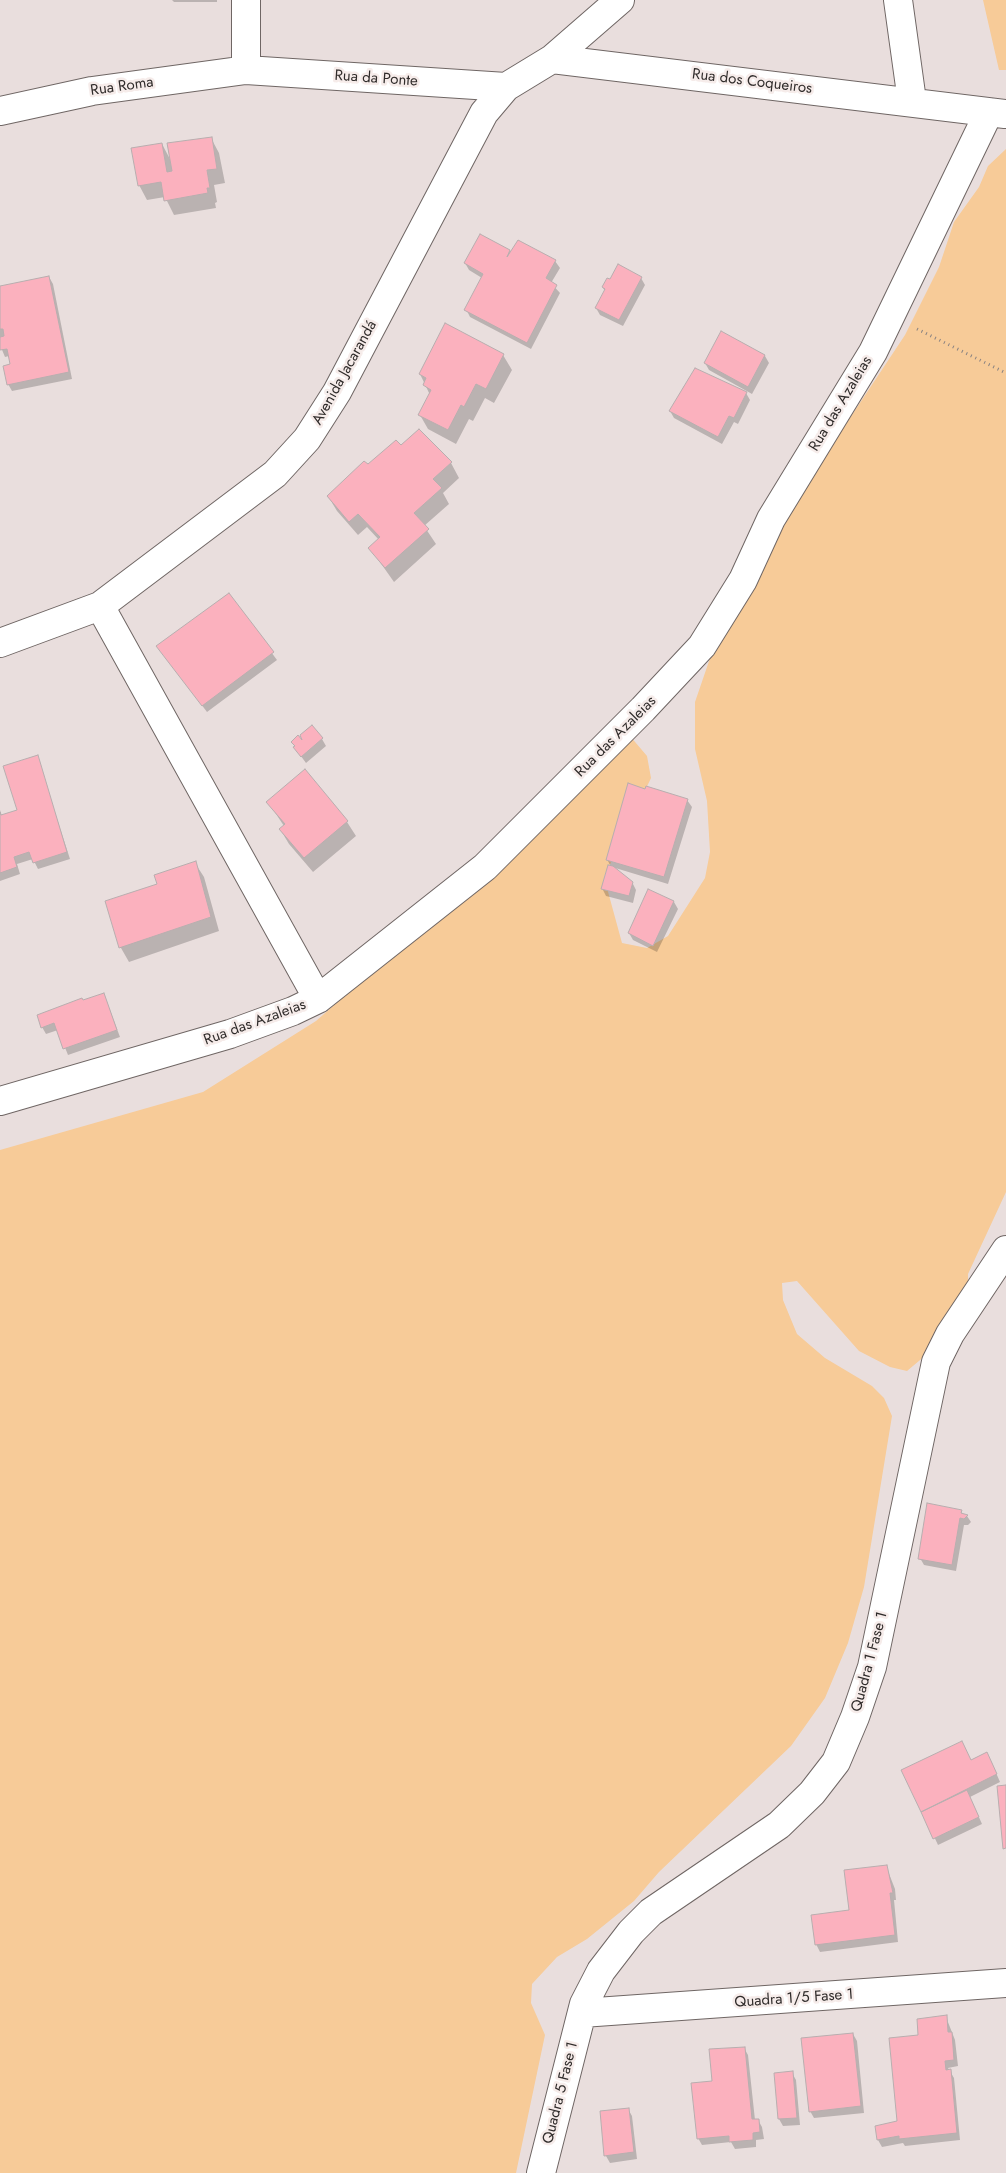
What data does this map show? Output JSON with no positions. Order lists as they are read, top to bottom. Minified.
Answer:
{"streets":{"street":["Rua da Ponte","Rua dos Coqueiros","Rua Roma","Avenida Jacarandá","Rua das Azaleias","Quadra 1 Fase 1","Quadra 1/5 Fase 1","Quadra 5 Fase 1"]},"crossings":[["Rua da Ponte","Rua Roma"],["Rua da Ponte","Avenida Jacarandá"],["Rua dos Coqueiros","Rua das Azaleias"],["Quadra 1 Fase 1","Quadra 1/5 Fase 1"],["Quadra 1 Fase 1","Quadra 5 Fase 1"],["Quadra 1/5 Fase 1","Quadra 5 Fase 1"]]}
